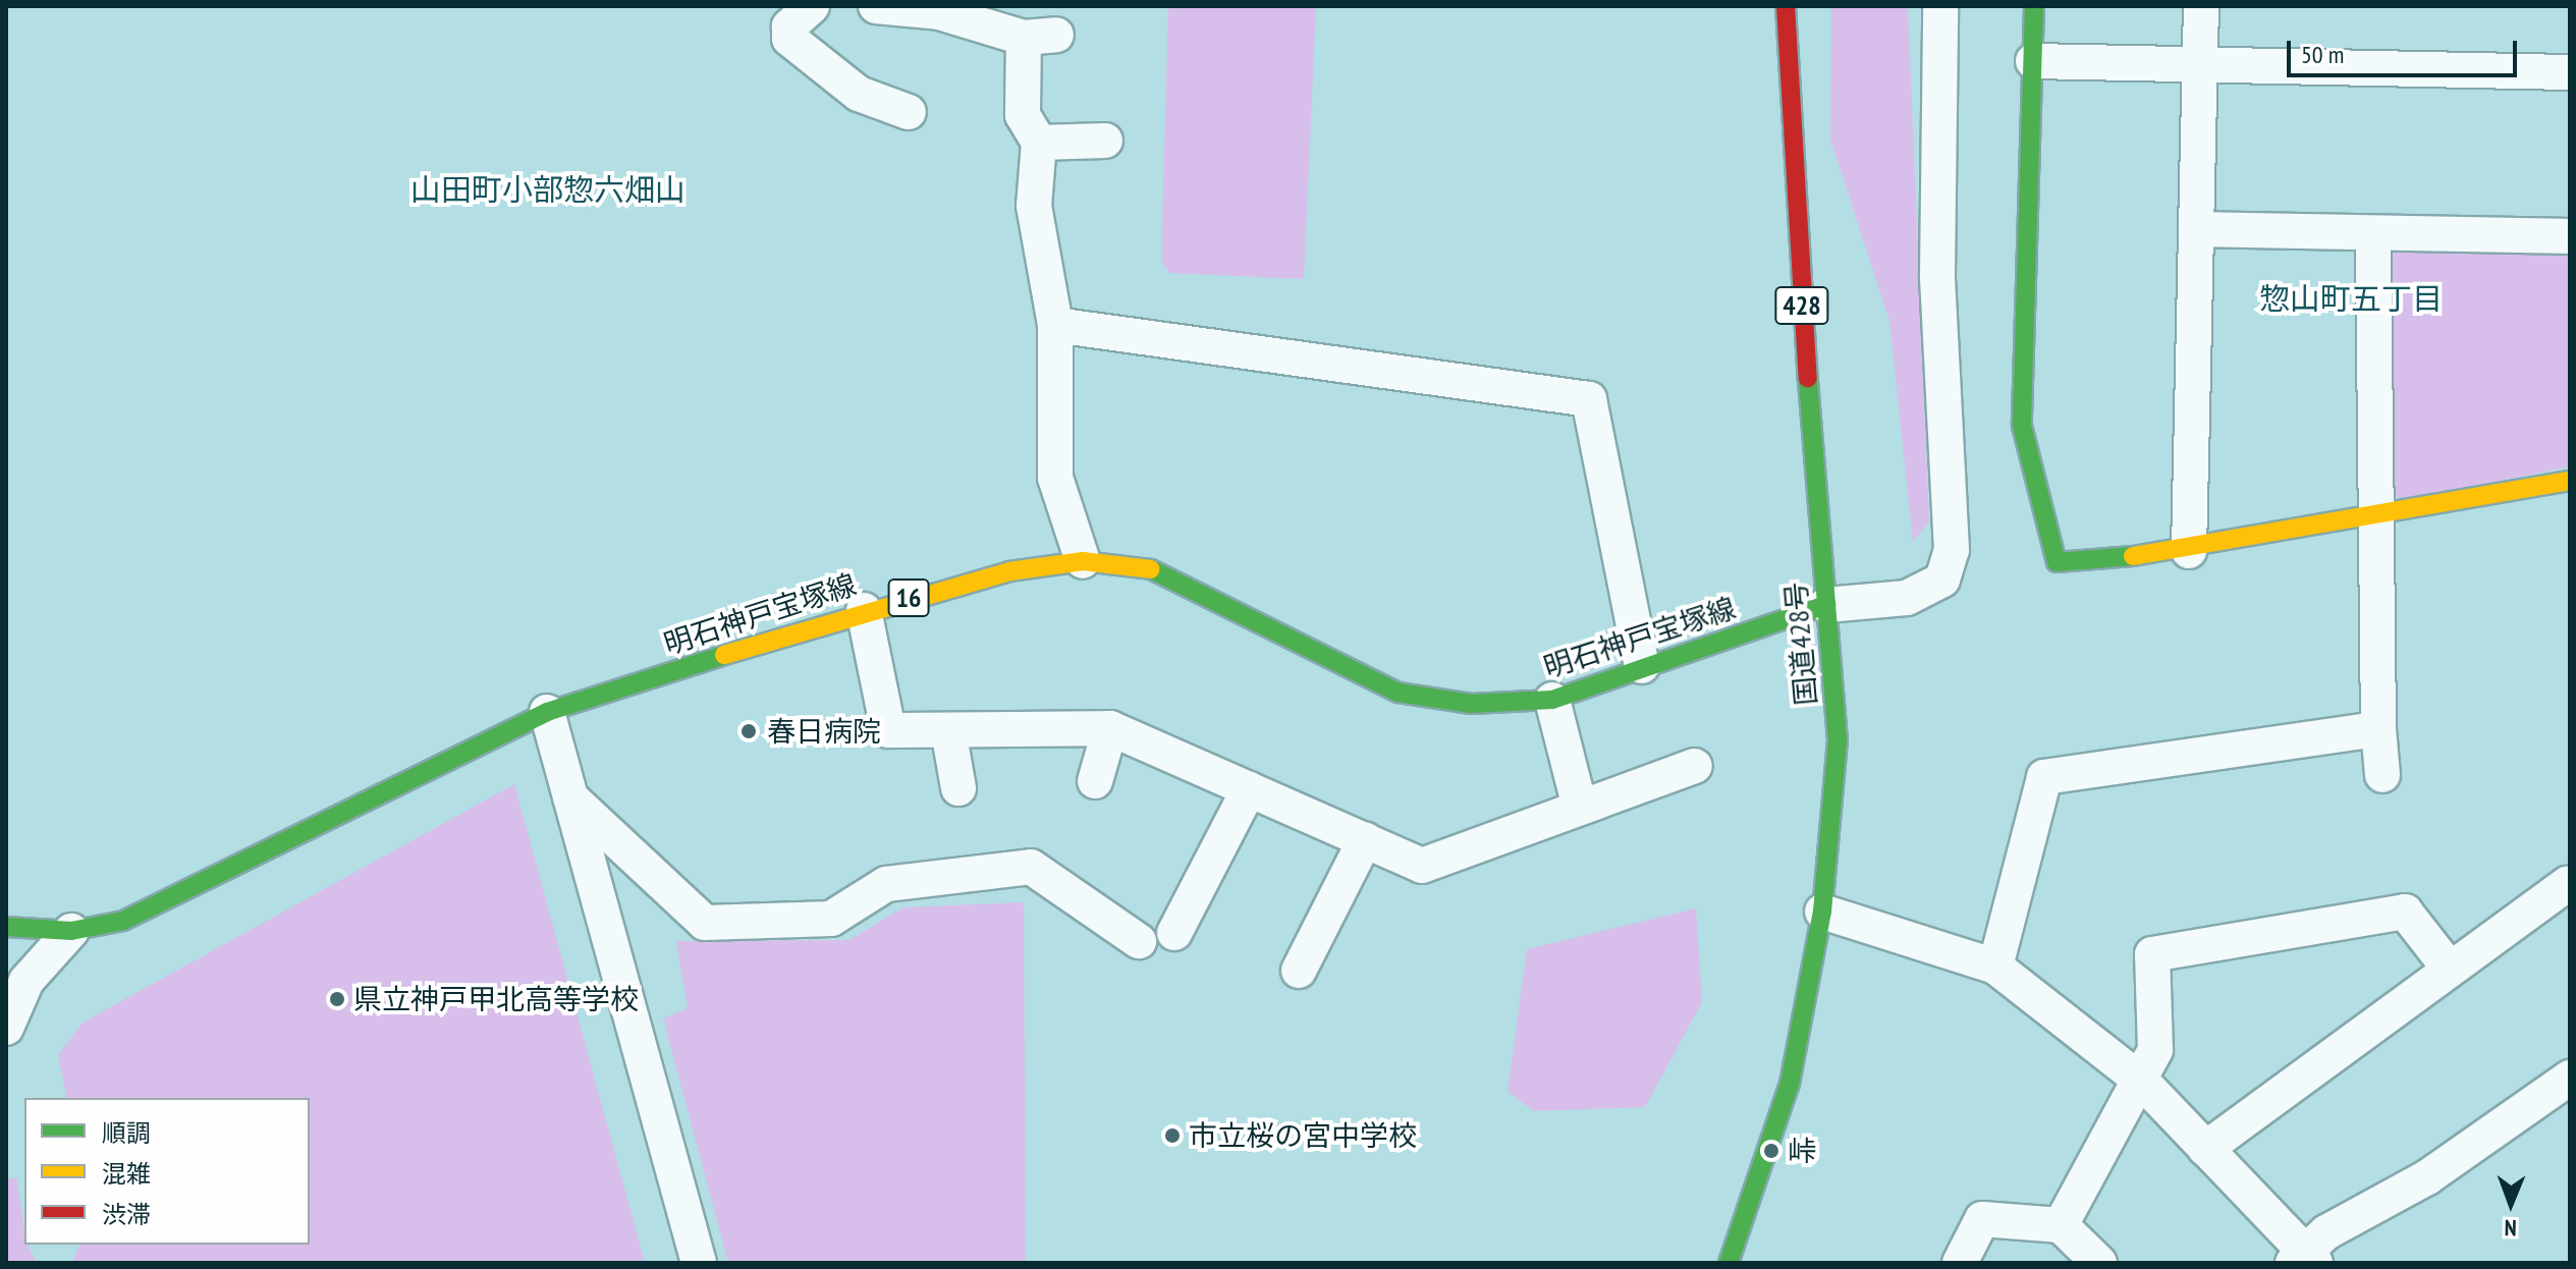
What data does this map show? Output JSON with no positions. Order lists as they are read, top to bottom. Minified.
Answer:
{"streets":{"main road":["428","16","明石神戸宝塚線","国道428号"]},"crossings":[["明石神戸宝塚線","国道428号"]],"districts":["山田町小部惣六畑山","惣山町五丁目"],"places":["春日病院","県立神戸甲北高等学校","市立桜の宮中学校","峠"],"legend":["順調","混雑","渋滞"],"scale_bar":"50 m","north":"bottom"}
